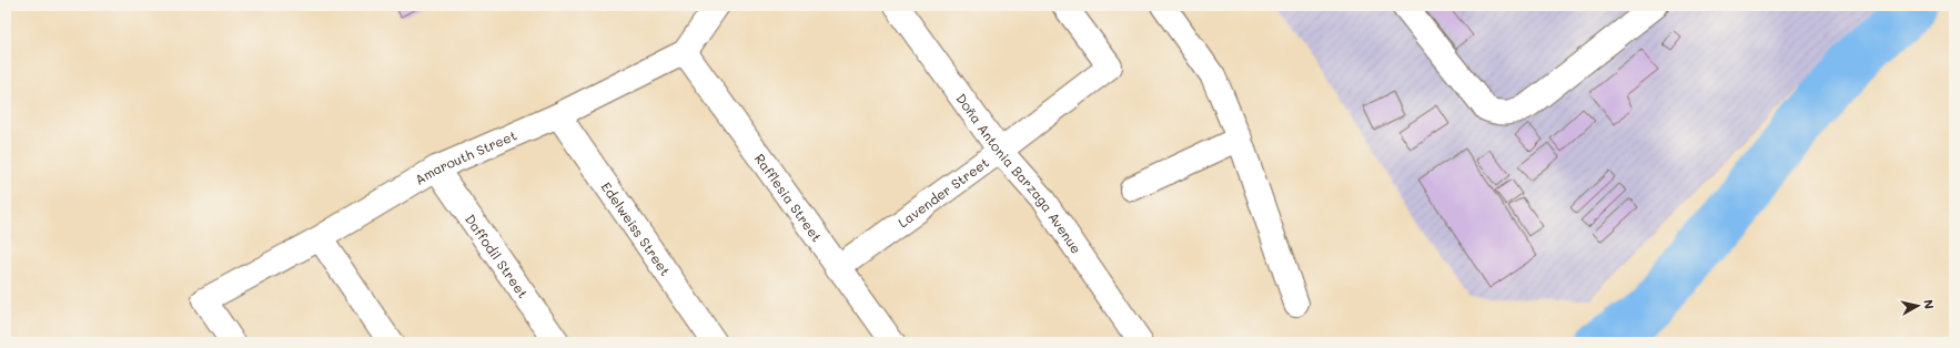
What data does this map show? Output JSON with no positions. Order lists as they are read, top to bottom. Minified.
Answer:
{"streets":{"street":["Amarouth Street","Doña Antonia Barzaga Avenue","Lavender Street","Rafflesia Street","Edelweiss Street","Daffodil Street"]},"crossings":[["Amarouth Street","Rafflesia Street"],["Amarouth Street","Edelweiss Street"],["Amarouth Street","Daffodil Street"],["Doña Antonia Barzaga Avenue","Lavender Street"],["Lavender Street","Rafflesia Street"]],"north":"right"}
